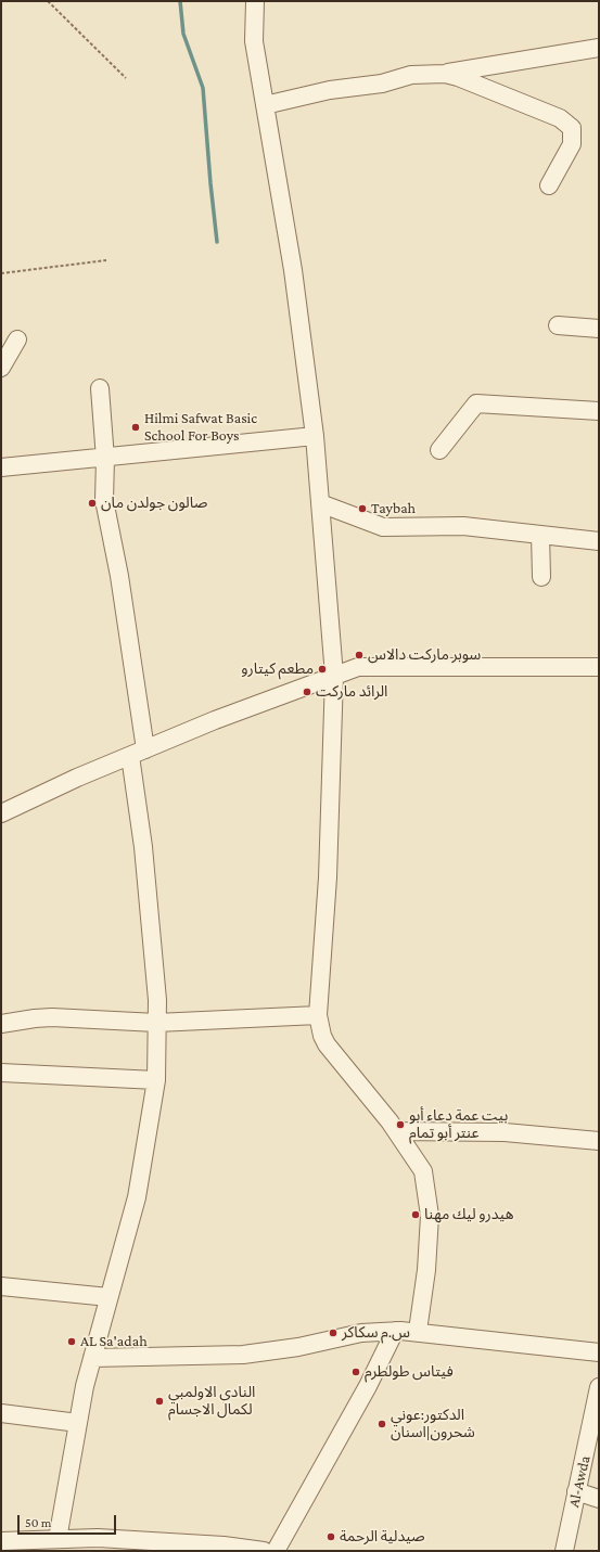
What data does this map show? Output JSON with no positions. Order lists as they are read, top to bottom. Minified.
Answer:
{"streets":{"street":["Al-Awda"]},"places":["Hilmi Safwat Basic School For Boys","صالون جولدن مان","Taybah","سوبر ماركت دالاس","مطعم كيتارو","الرائد ماركت","بيت عمة دعاء أبو عنتر أبو تمام","هيدرو ليك مهنا","س.م سكاكر","AL Sa'adah","فيتاس طولطرم","النادي الاولمبي لكمال الاجسام","الدكتور:عوني شحرون|اسنان","صيدلية الرحمة"],"scale_bar":"50 m"}
